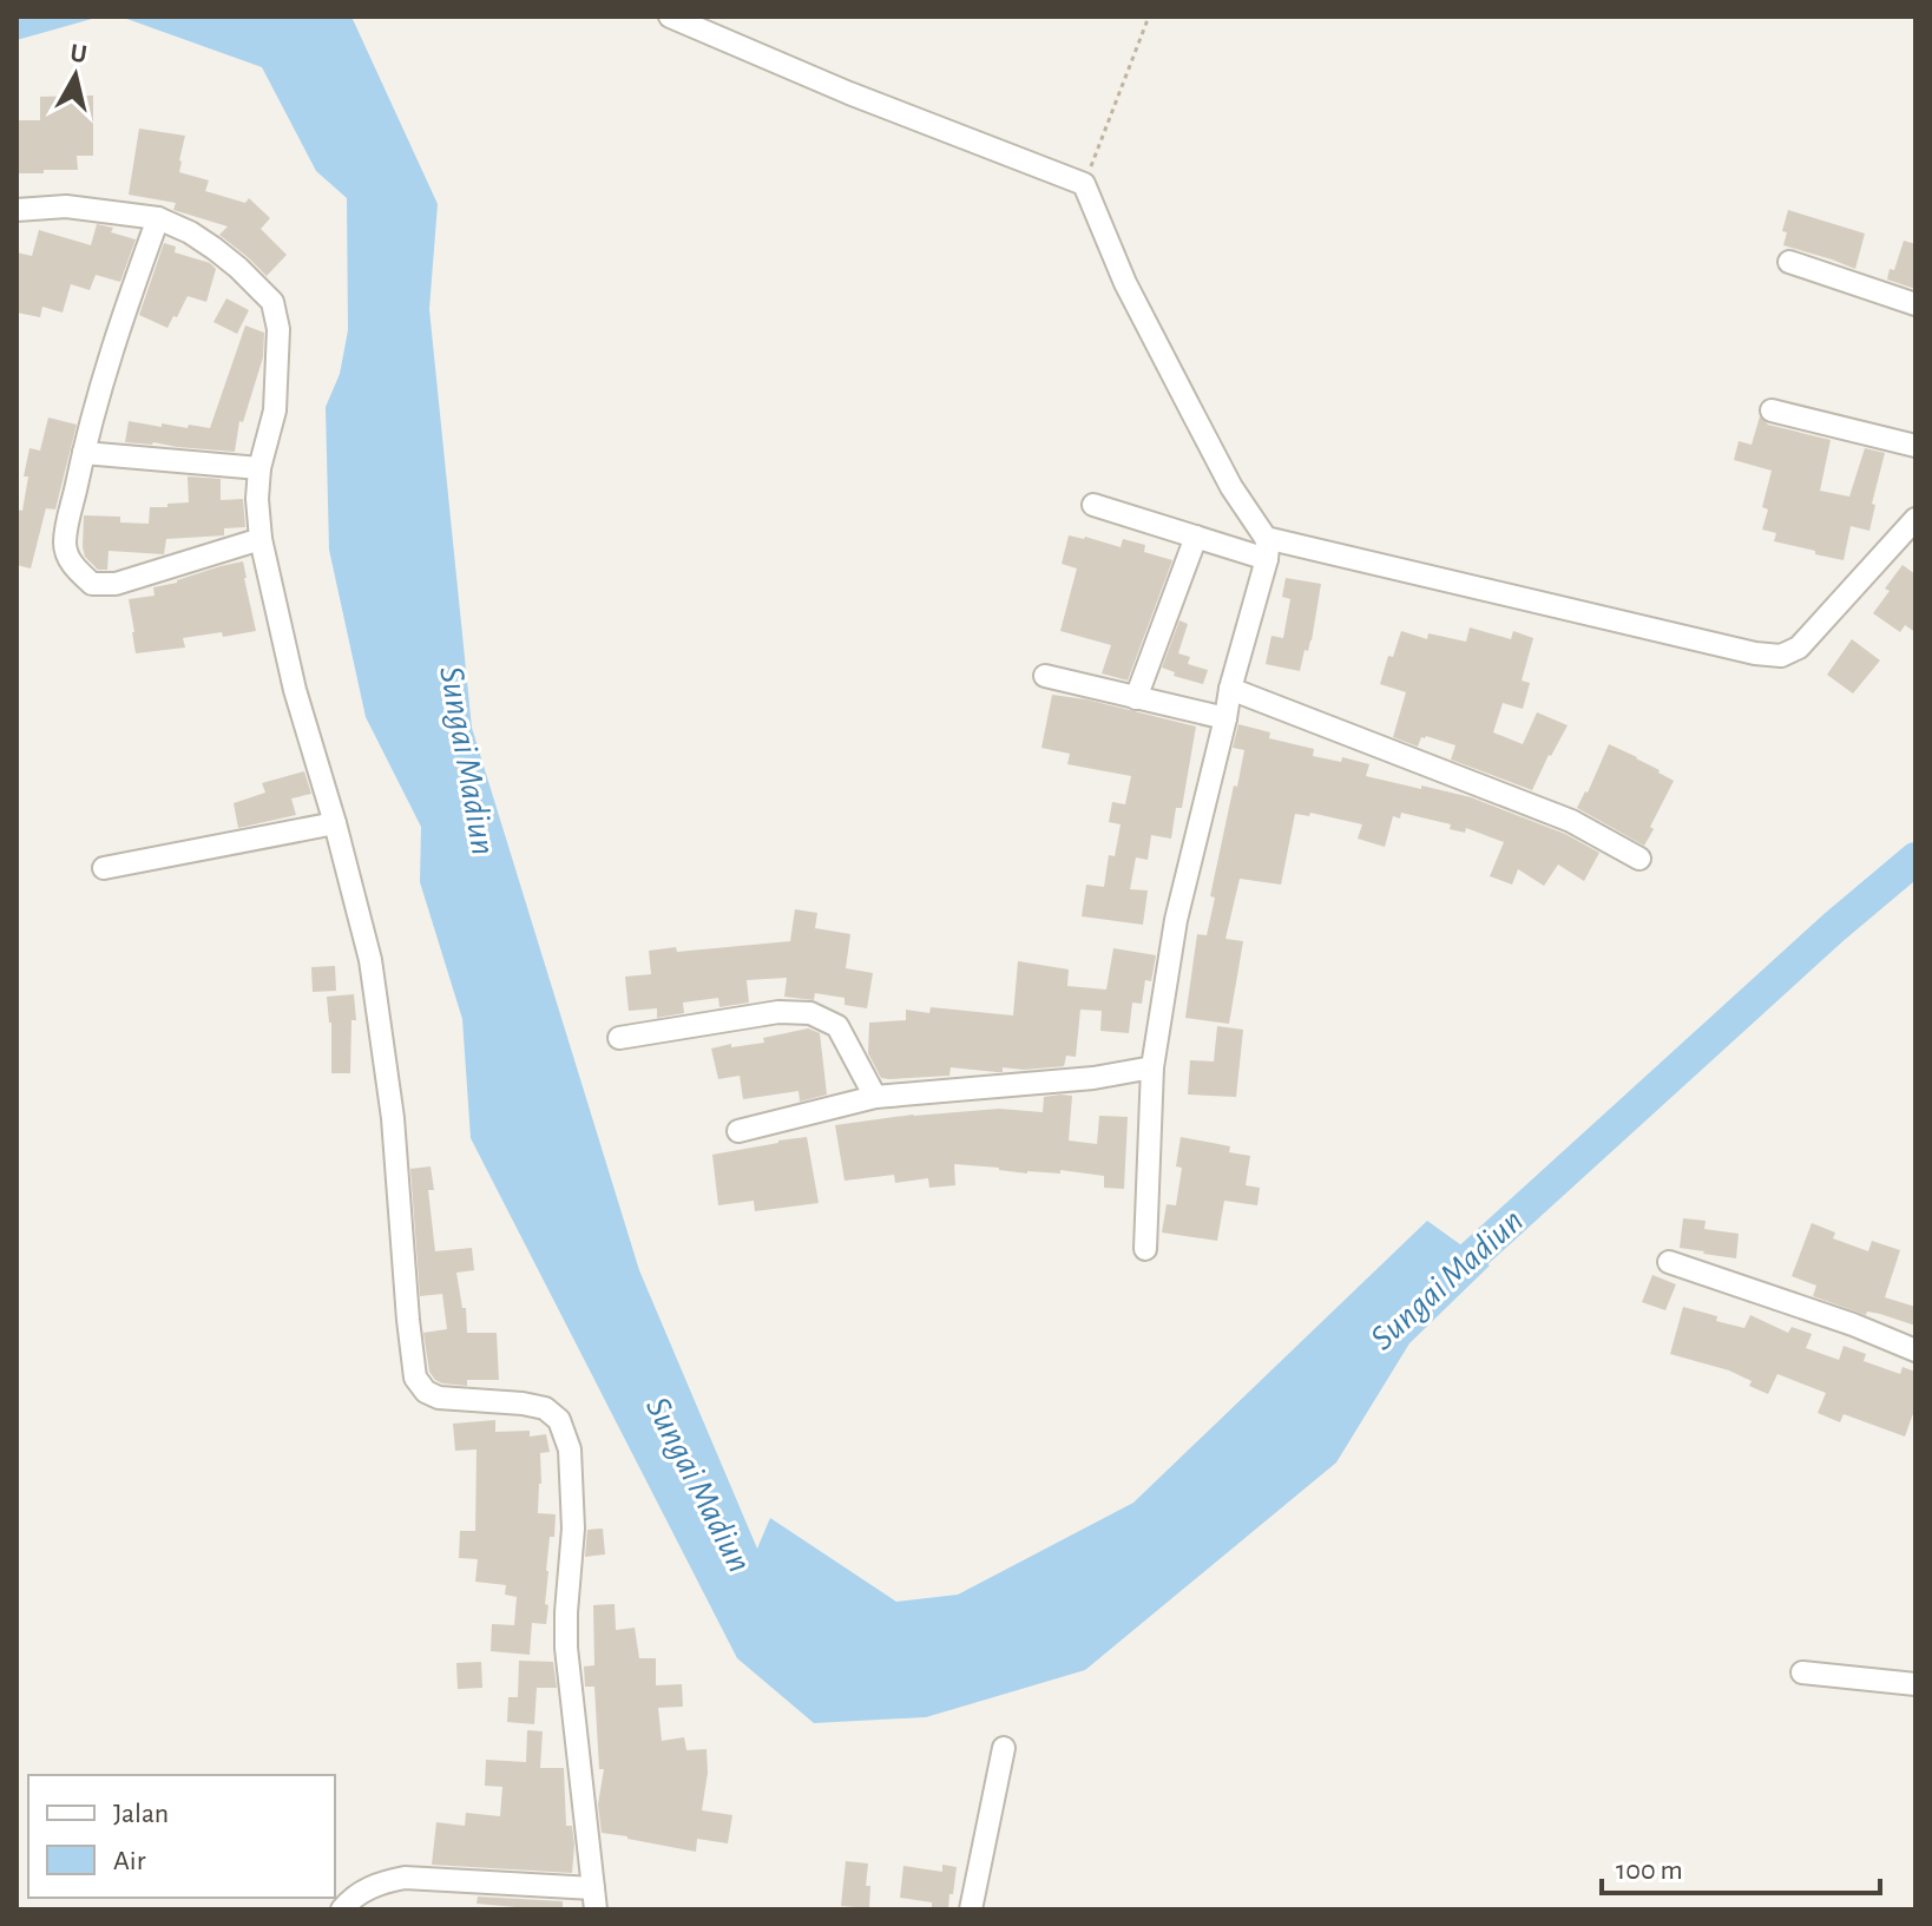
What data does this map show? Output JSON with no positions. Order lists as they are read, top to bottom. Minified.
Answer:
{"water":["Sungai Madiun"],"legend":["Jalan","Air"],"scale_bar":"100 m","north":"top"}
